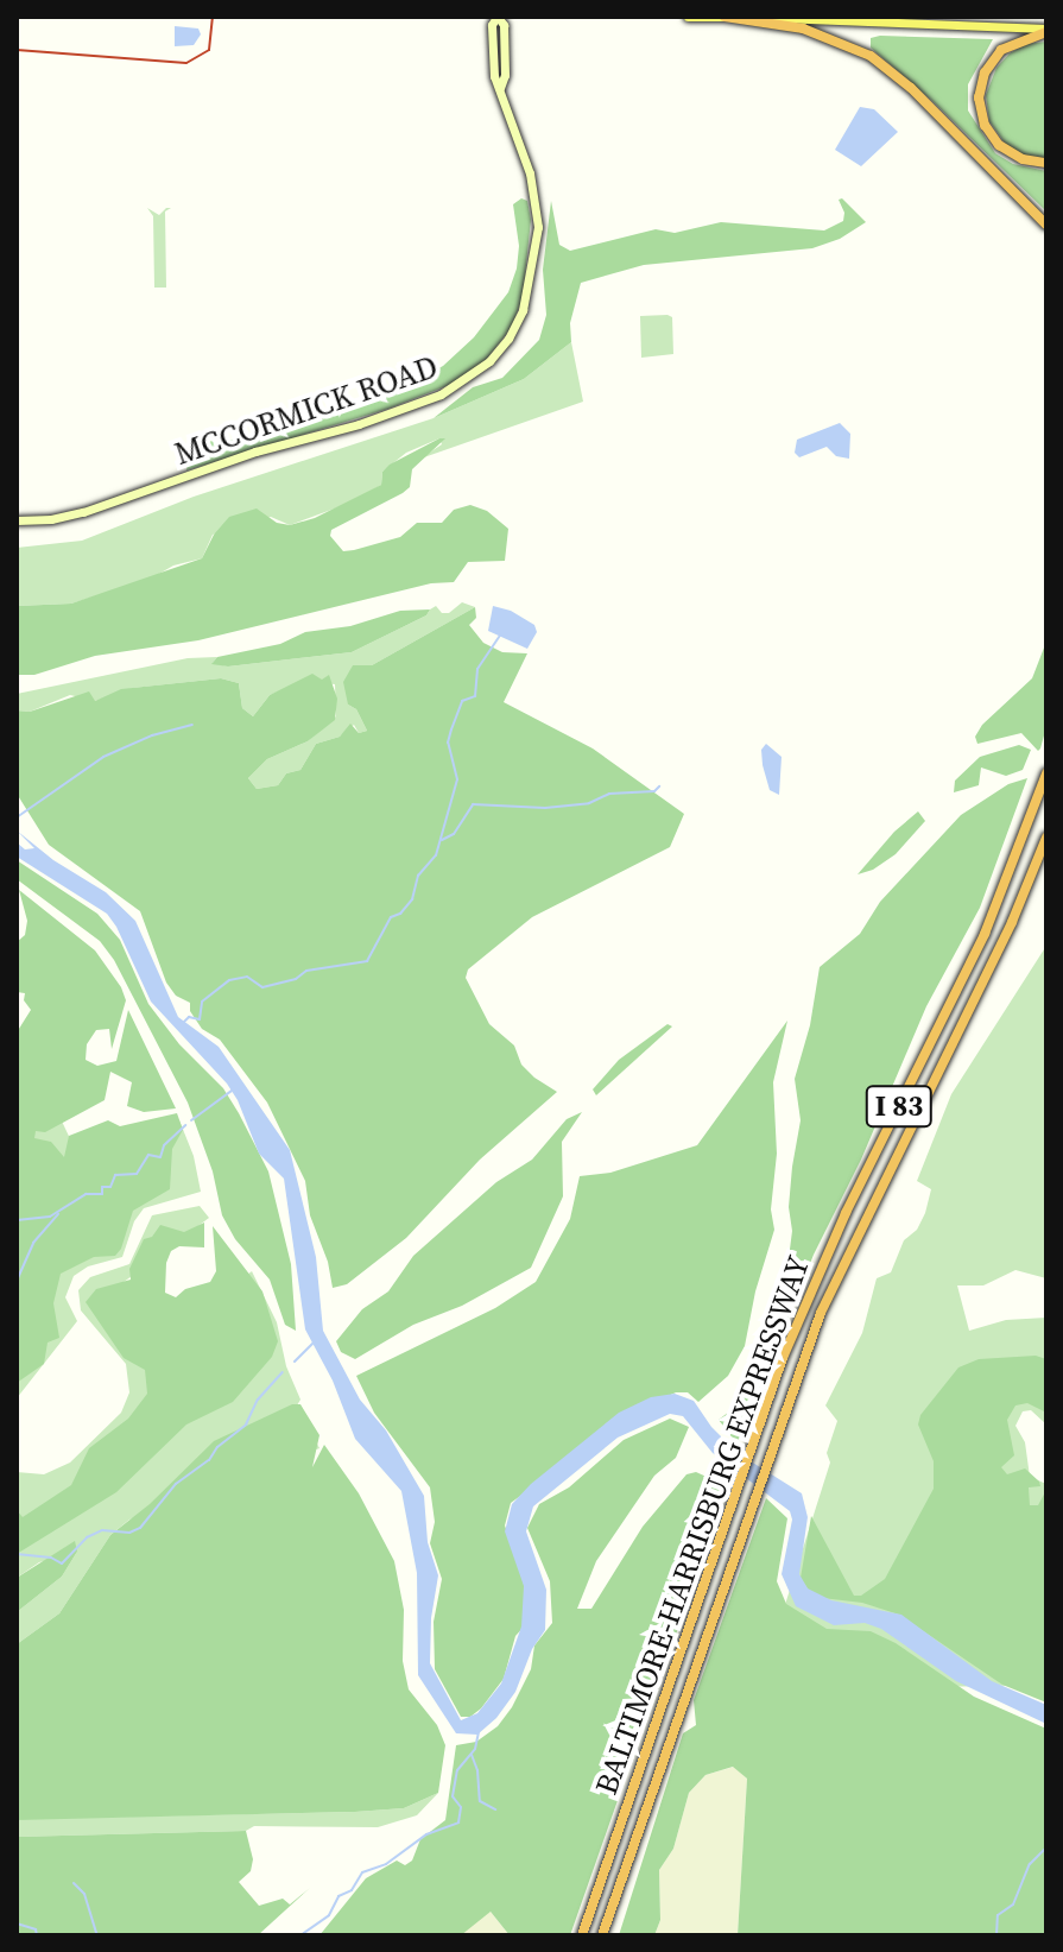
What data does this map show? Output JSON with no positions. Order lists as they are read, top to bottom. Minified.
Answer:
{"streets":{"highway":["I 83","BALTIMORE-HARRISBURG EXPRESSWAY"],"main road":["MCCORMICK ROAD"]}}
